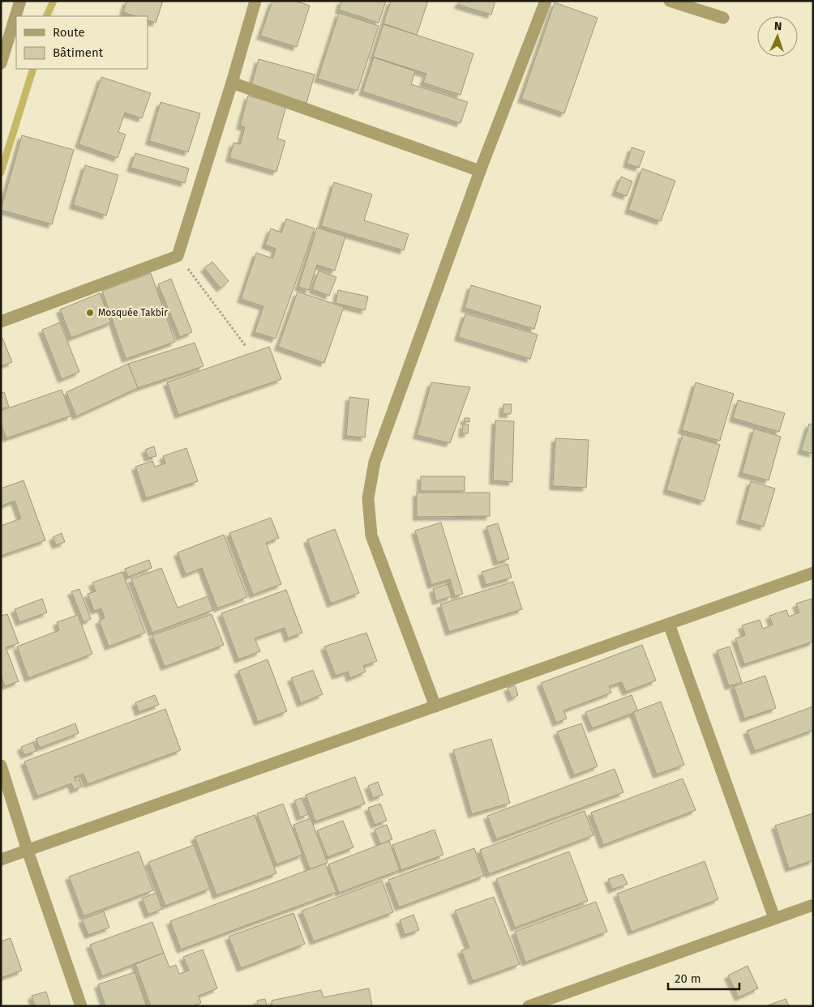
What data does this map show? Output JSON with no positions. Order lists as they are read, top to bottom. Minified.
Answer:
{"places":["Mosquée Takbir"],"legend":["Route","Bâtiment"],"scale_bar":"20 m","north":"top"}
